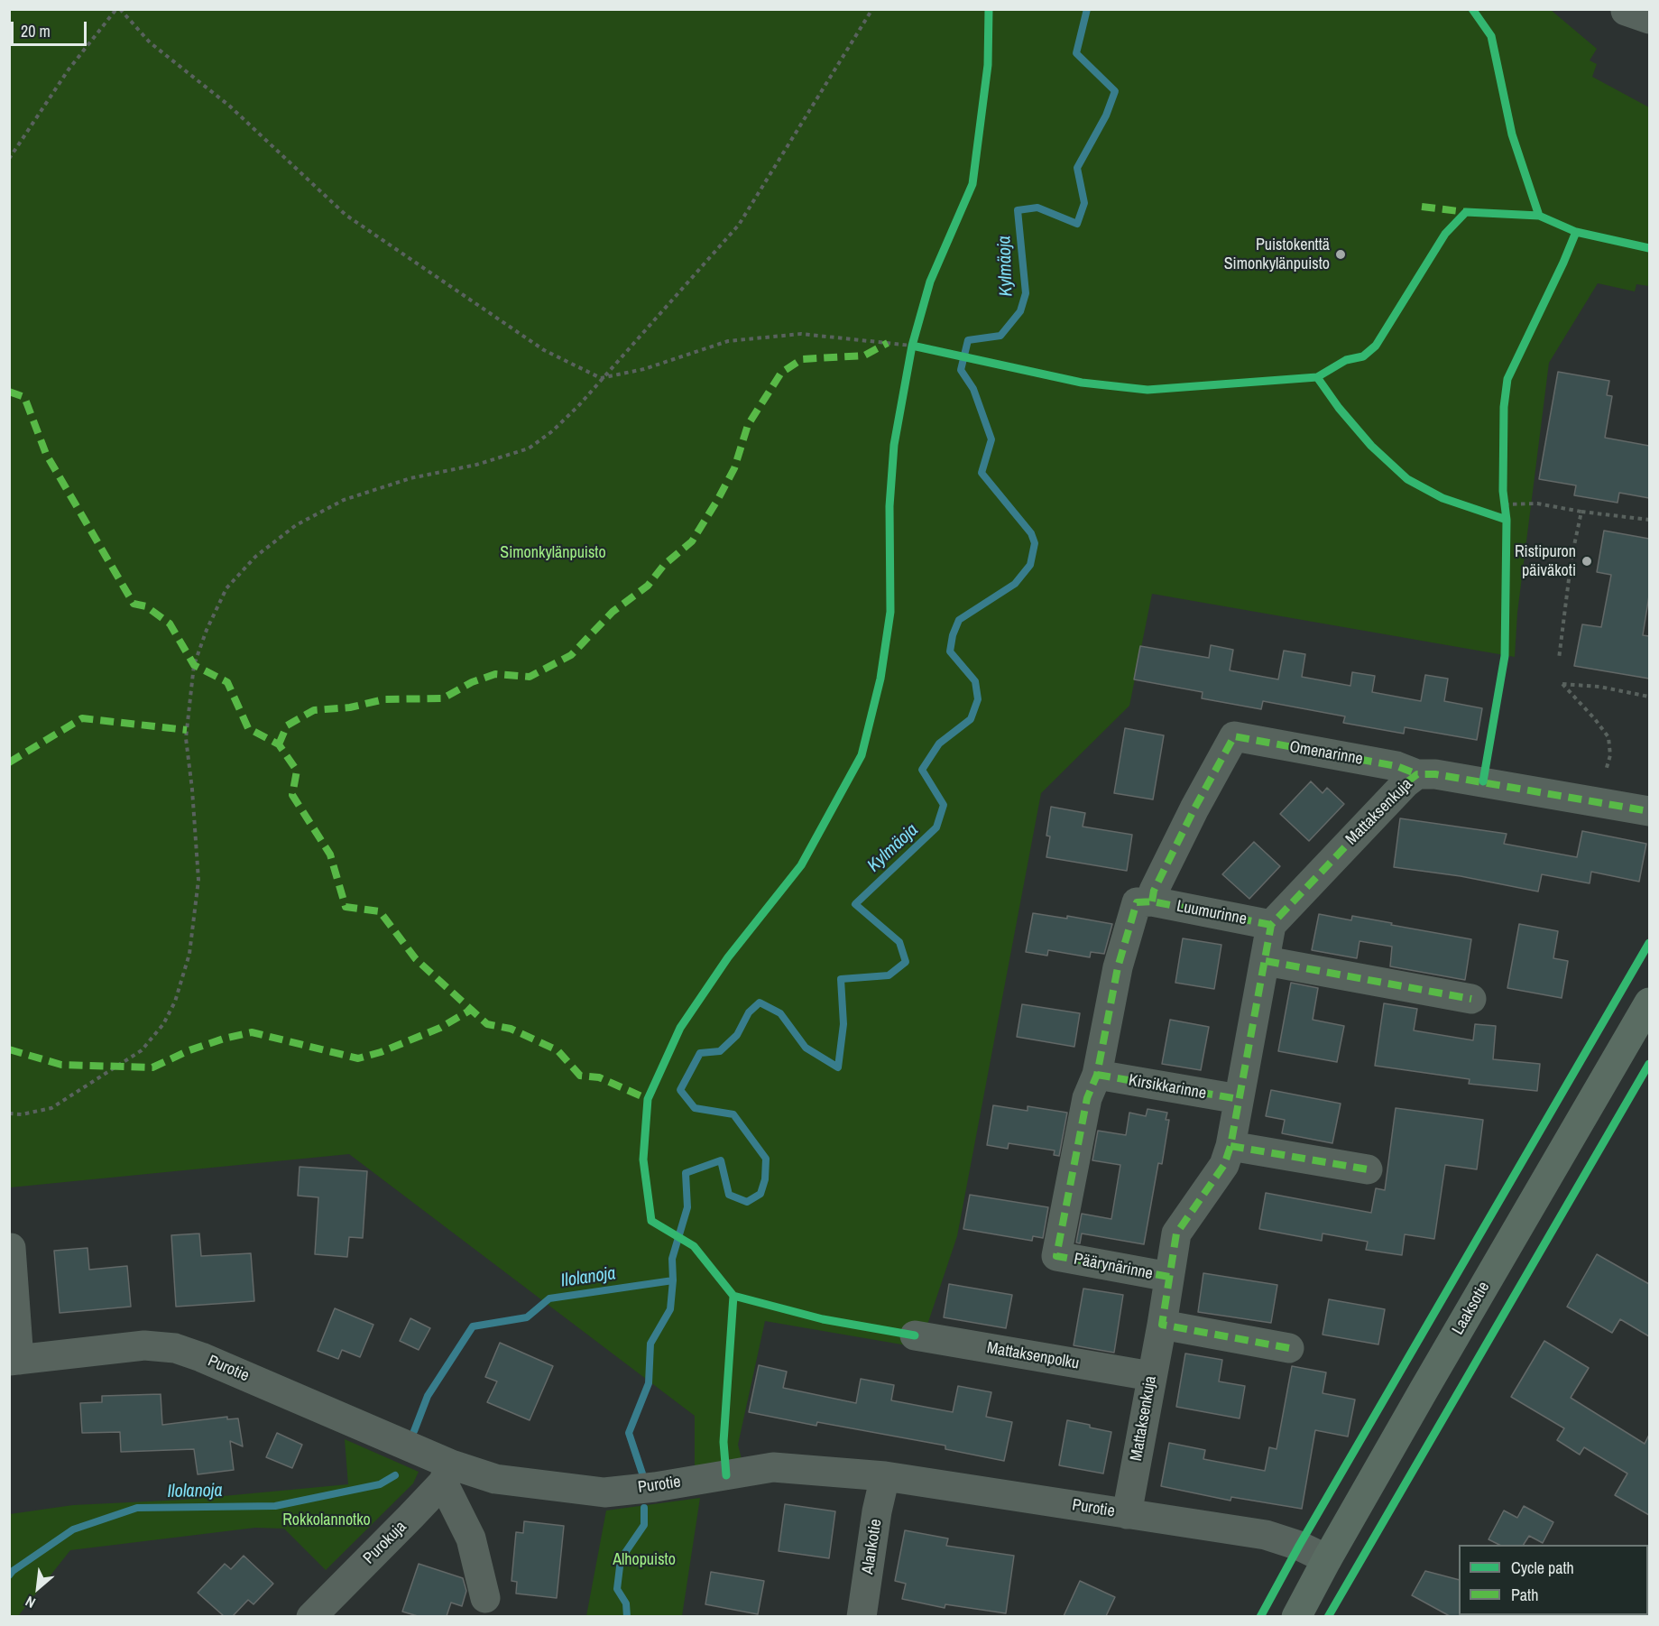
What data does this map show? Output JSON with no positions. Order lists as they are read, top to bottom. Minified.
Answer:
{"streets":{"main road":["Laaksotie"],"street":["Omenarinne","Mattaksenkuja","Luumurinne","Kirsikkarinne","Päärynärinne","Mattaksenpolku","Purotie","Purokuja","Alankotie"]},"crossings":[["Omenarinne","Mattaksenkuja"],["Omenarinne","Luumurinne"],["Mattaksenkuja","Luumurinne"],["Mattaksenkuja","Kirsikkarinne"],["Mattaksenkuja","Päärynärinne"],["Mattaksenkuja","Mattaksenpolku"],["Mattaksenkuja","Purotie"],["Kirsikkarinne","Päärynärinne"],["Laaksotie","Purotie"],["Purotie","Purokuja"],["Purotie","Alankotie"]],"water":["Kylmäoja","Ilolanoja"],"parks":["Simonkylänpuisto","Rokkolannotko","Alhopuisto"],"places":["Puistokenttä Simonkylänpuisto","Ristipuron päiväkoti"],"legend":["Cycle path","Path"],"scale_bar":"20 m","north":"bottom left"}
